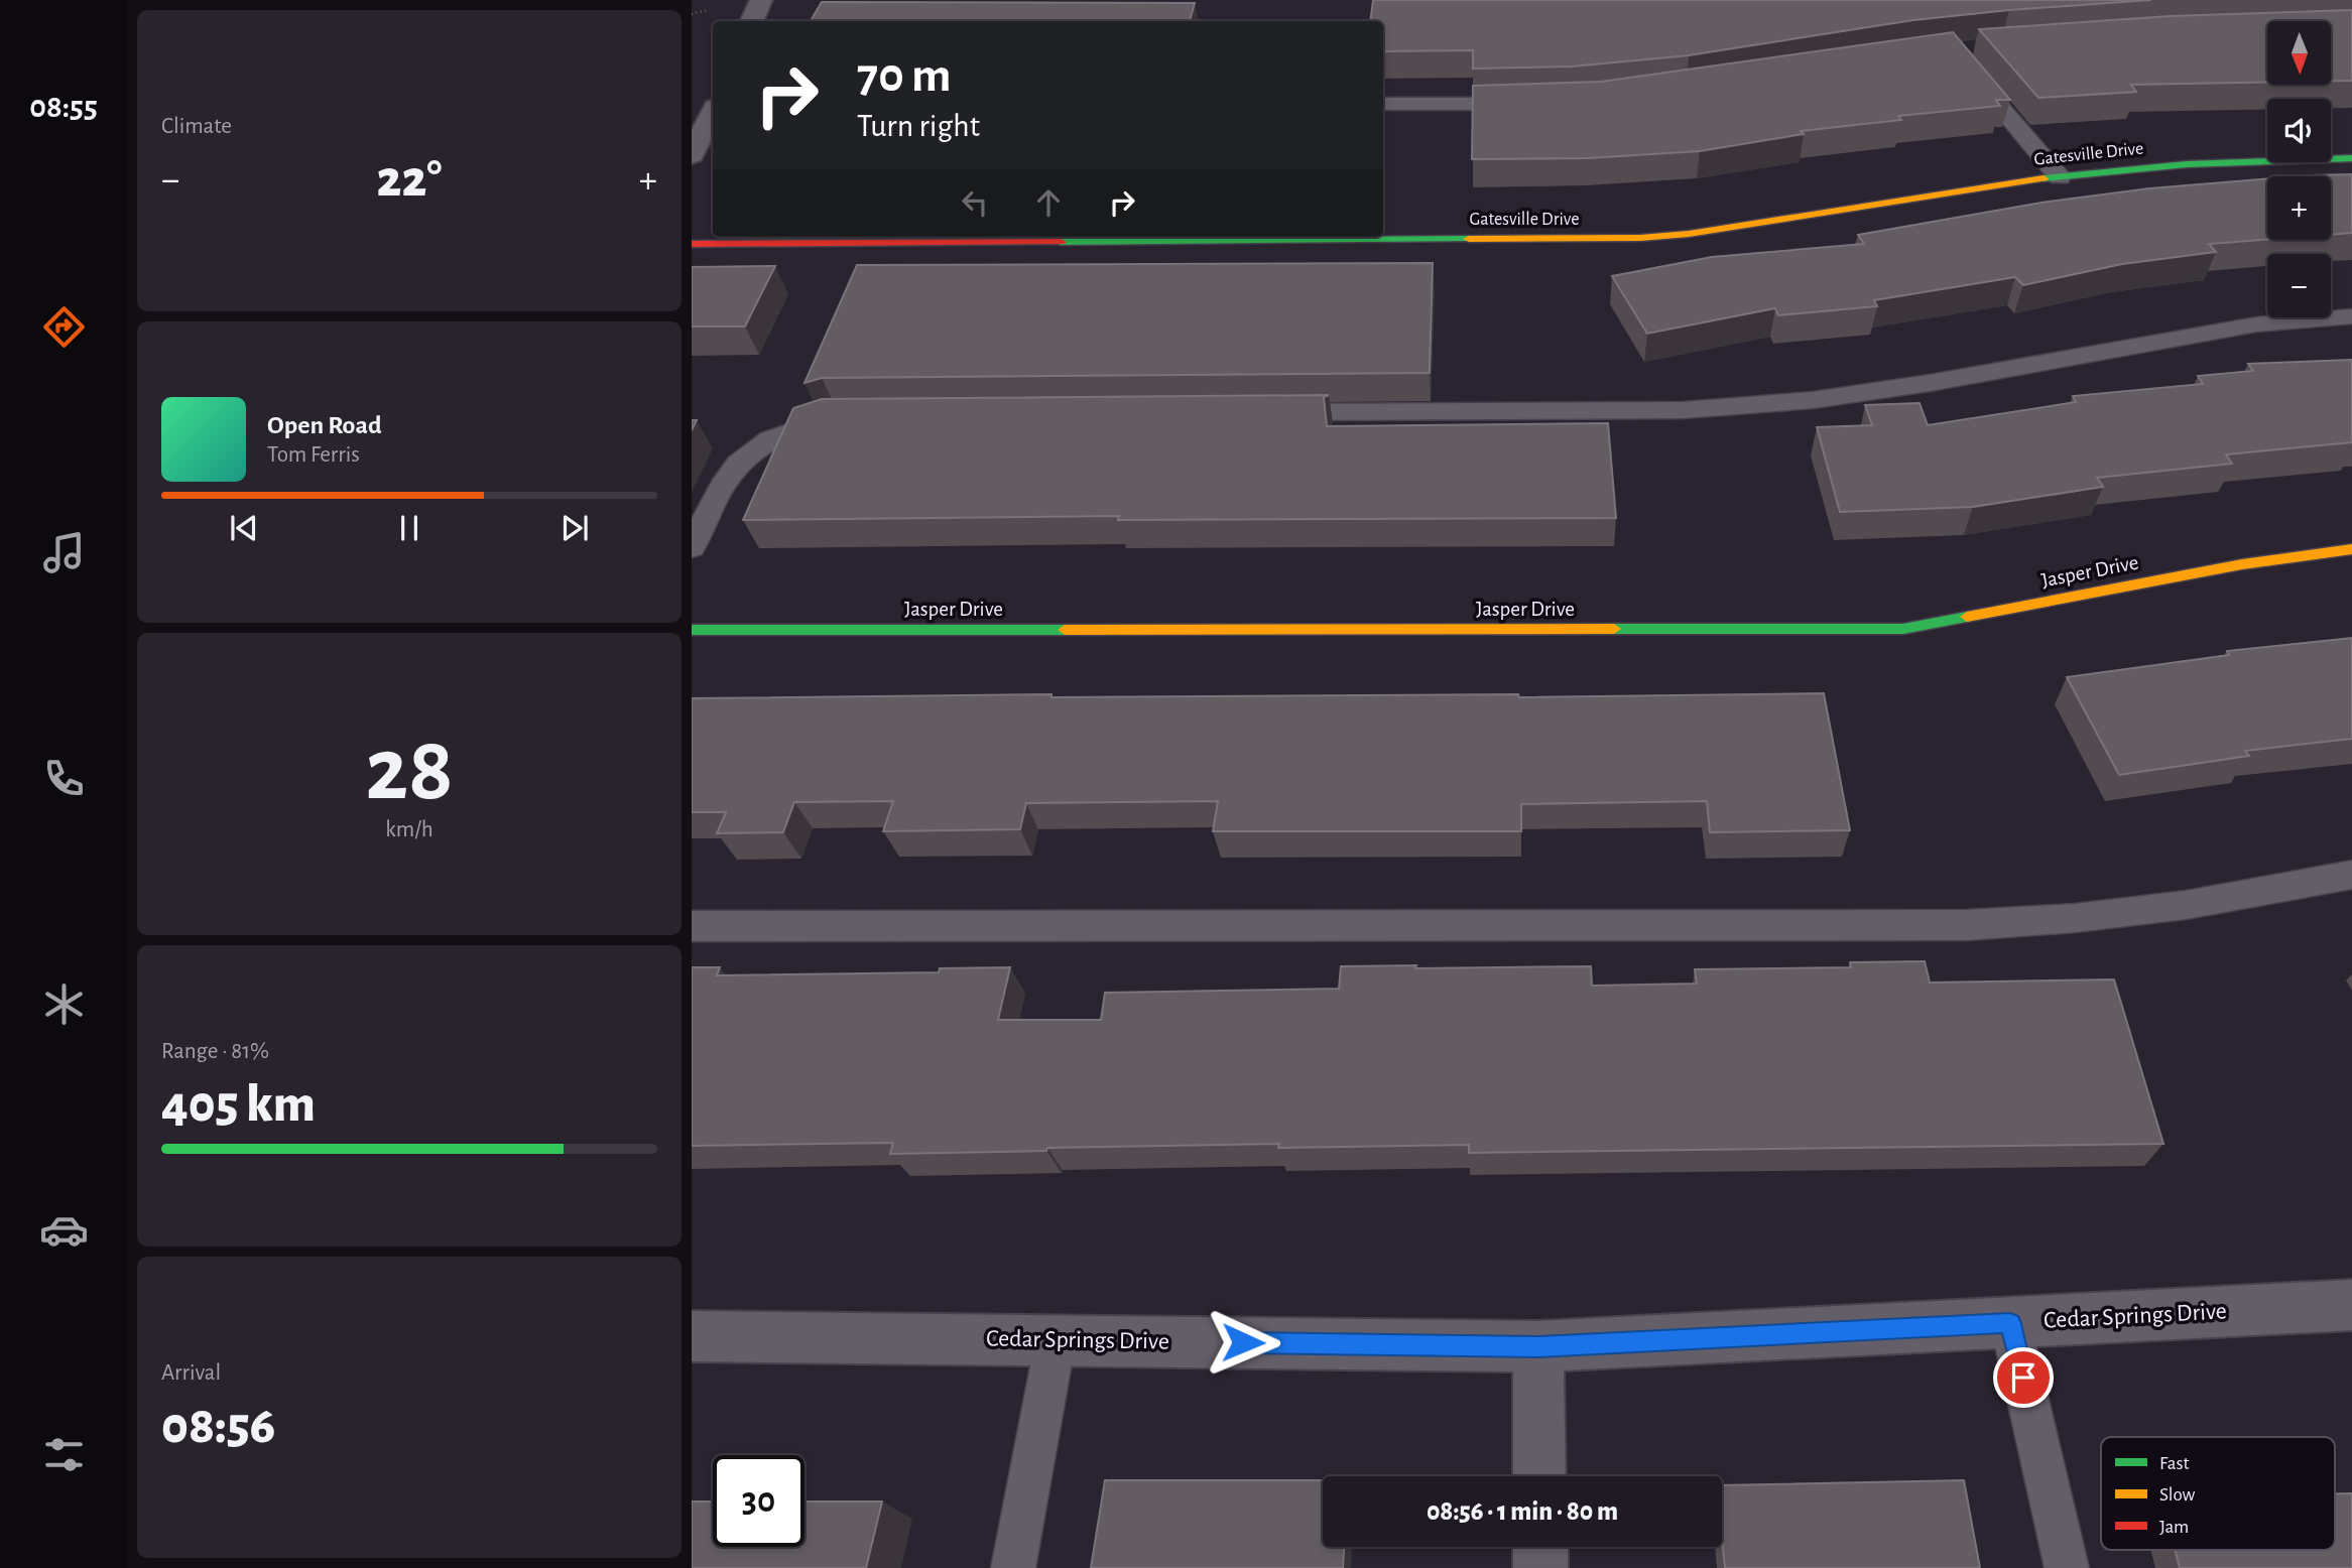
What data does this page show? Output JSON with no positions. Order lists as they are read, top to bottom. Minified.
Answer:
{"streets":{"street":["Gatesville Drive","Jasper Drive","Cedar Springs Drive"]},"legend":["Fast","Slow","Jam"],"north":"bottom","page":{"tabs":"08:55","tile":["Climate",["28","km/h"],["Range · 81%","405 km"],["Arrival","08:56"]],"map_buttons":["+","−"],"turn":["70 m","Turn right"],"heat":["−","22°","+"],"song":["Open Road","Tom Ferris"],"limit":"30","trip":"08:56 · 1 min · 80 m"}}
